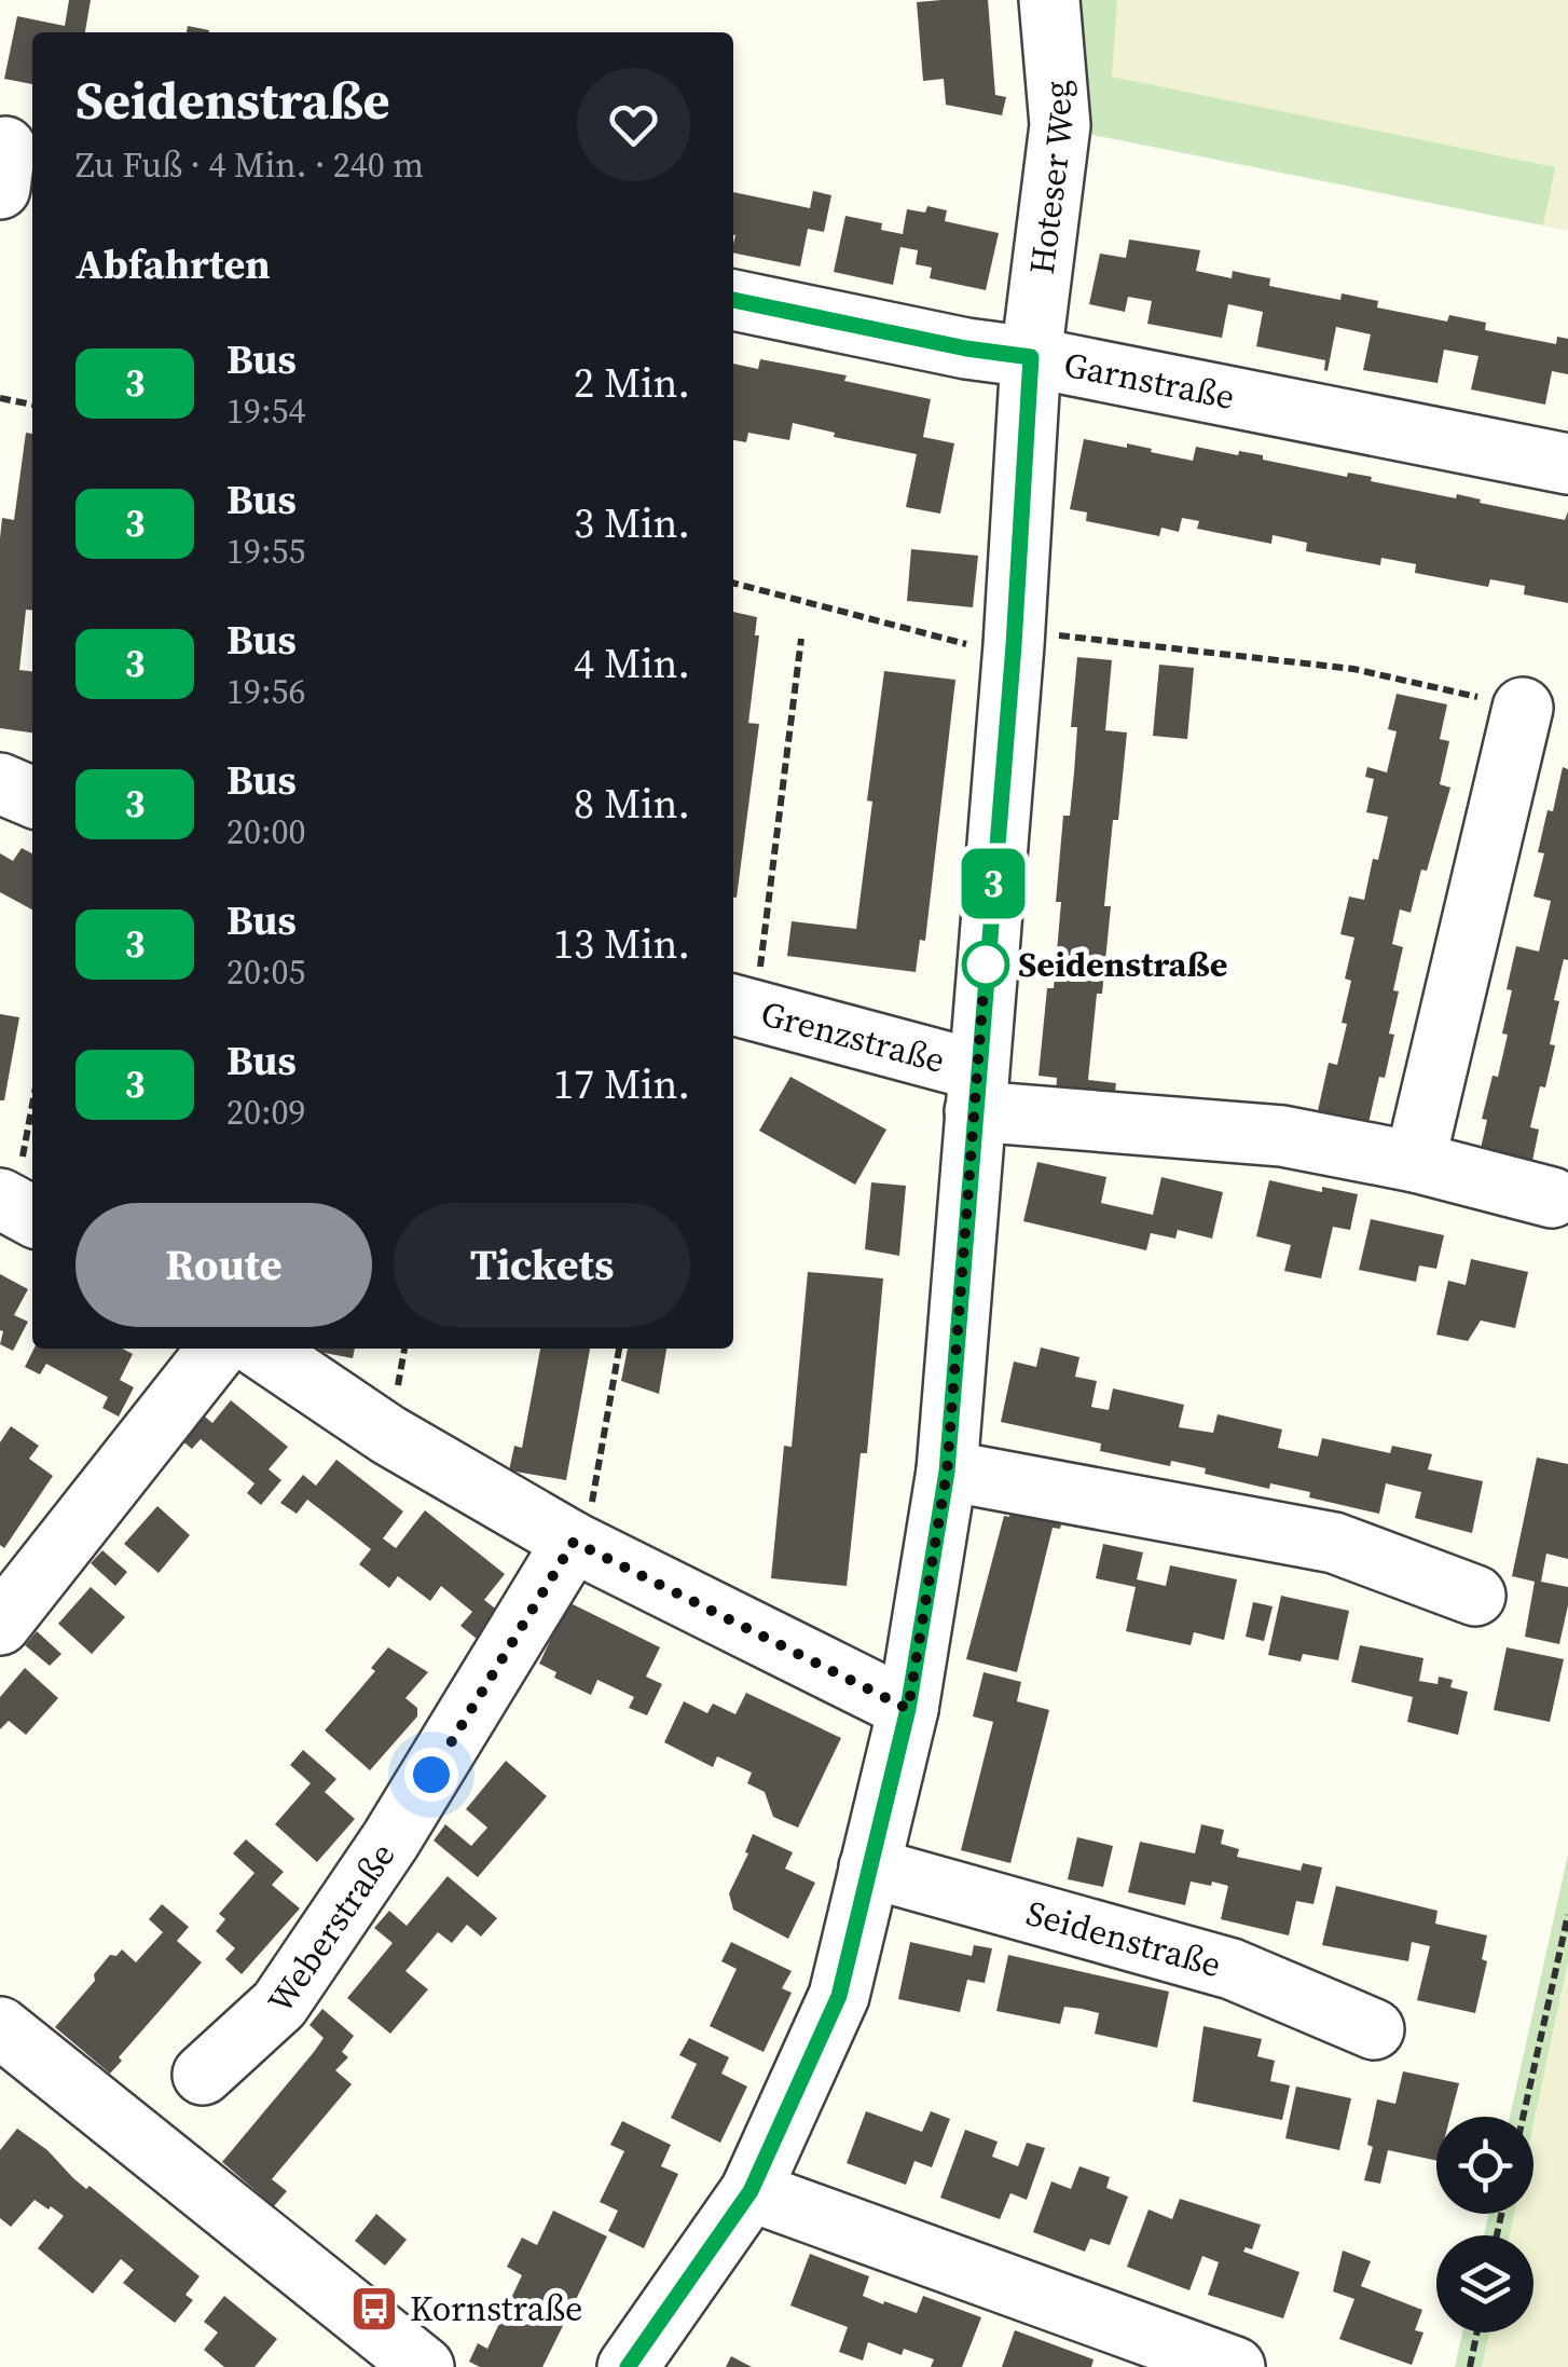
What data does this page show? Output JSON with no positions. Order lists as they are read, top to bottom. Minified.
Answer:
{"streets":{"street":["Hoteser Weg","Garnstraße","Grenzstraße","Weberstraße","Seidenstraße"]},"crossings":[["Hoteser Weg","Garnstraße"]],"places":{"other":["Seidenstraße"],"bus stop":["Kornstraße"]},"lines":["bus line 3"],"page":{"on_map":"3","heading":[["Seidenstraße","Zu Fuß · 4 Min. · 240 m"],"Abfahrten"],"list":[{"mark":"3","name":"Bus","note":"19:54","value":"2 Min."},{"mark":"3","name":"Bus","note":"19:55","value":"3 Min."},{"mark":"3","name":"Bus","note":"19:56","value":"4 Min."},{"mark":"3","name":"Bus","note":"20:00","value":"8 Min."},{"mark":"3","name":"Bus","note":"20:05","value":"13 Min."},{"mark":"3","name":"Bus","note":"20:09","value":"17 Min."}],"buttons":["Route","Tickets"]}}
